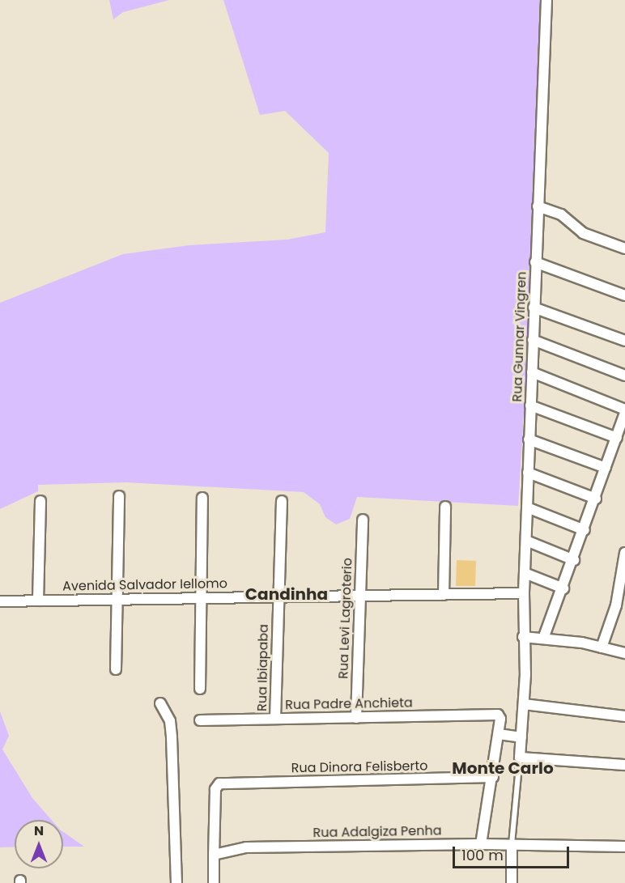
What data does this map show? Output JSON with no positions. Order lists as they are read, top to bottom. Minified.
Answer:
{"streets":{"street":["Rua Gunnar Vingren","Avenida Salvador Iellomo","Rua Levi Lagroterio","Rua Ibiapaba","Rua Padre Anchieta","Rua Dinora Felisberto","Rua Adalgiza Penha"]},"crossings":[["Rua Gunnar Vingren","Avenida Salvador Iellomo"],["Avenida Salvador Iellomo","Rua Levi Lagroterio"],["Avenida Salvador Iellomo","Rua Ibiapaba"],["Rua Levi Lagroterio","Rua Padre Anchieta"],["Rua Ibiapaba","Rua Padre Anchieta"],["Rua Dinora Felisberto","Rua Adalgiza Penha"]],"districts":["Candinha","Monte Carlo"],"scale_bar":"100 m","north":"top"}
